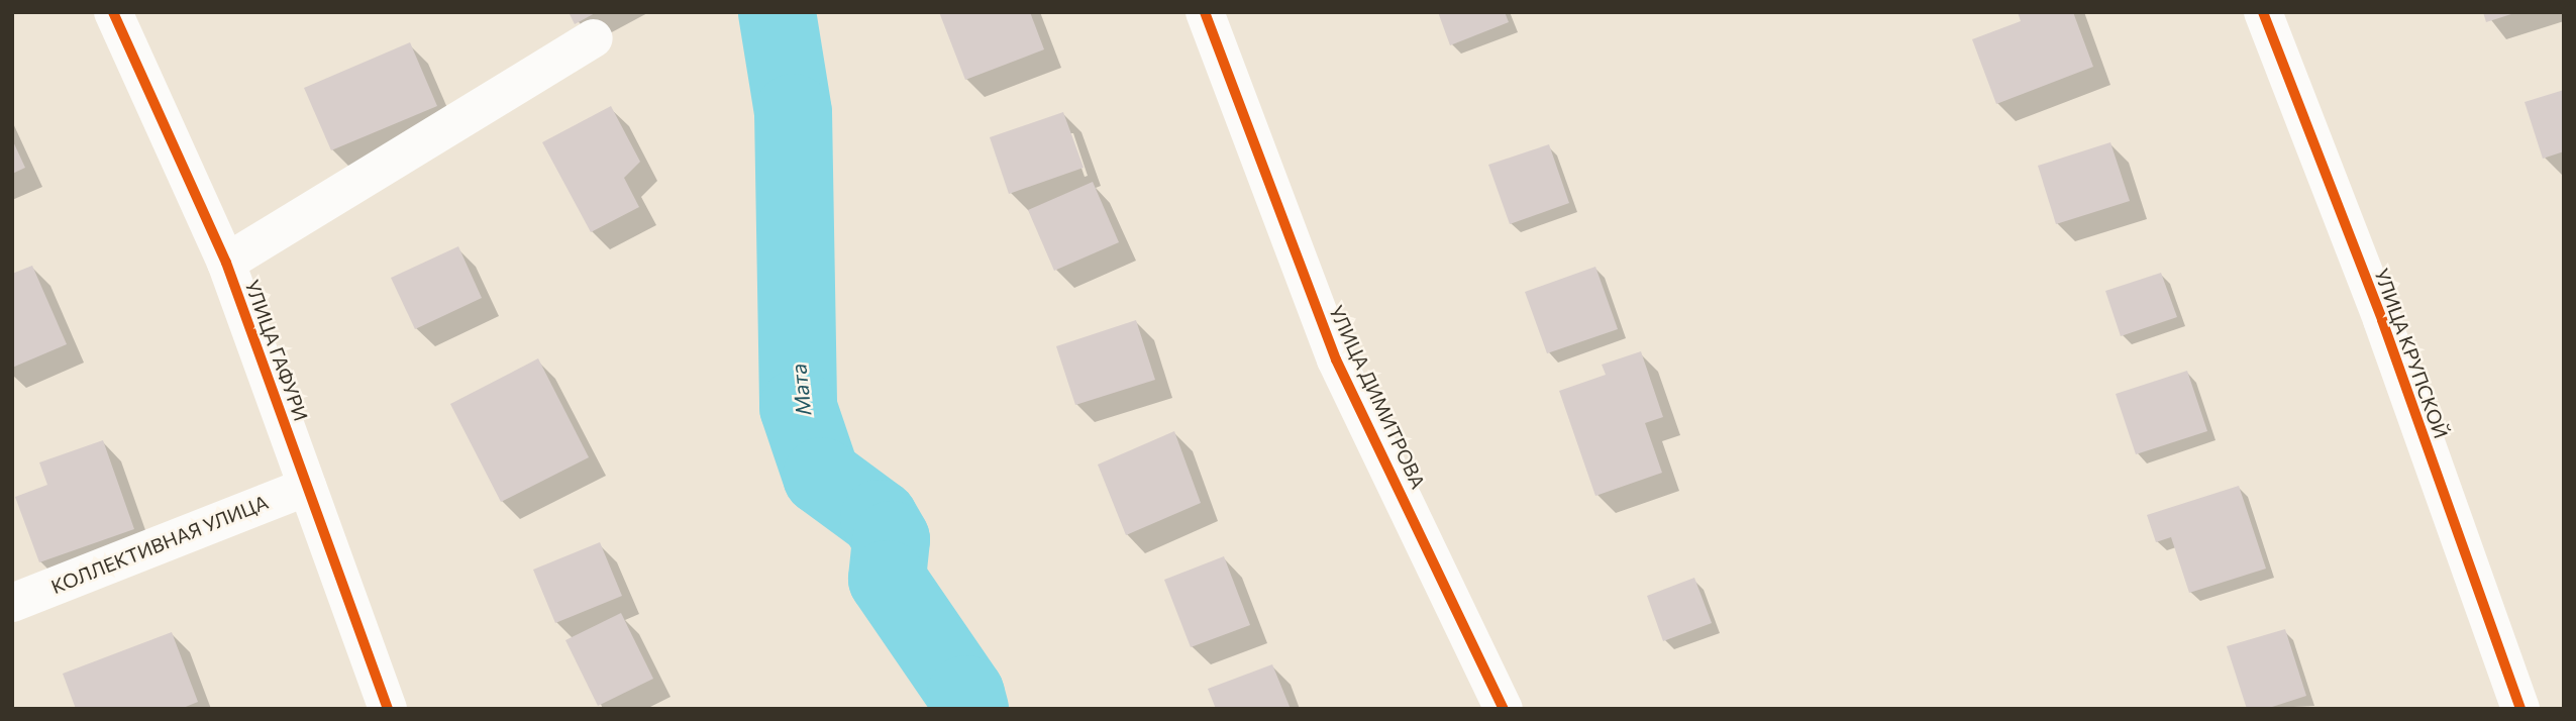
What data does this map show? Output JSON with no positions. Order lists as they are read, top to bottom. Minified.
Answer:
{"streets":{"street":["УЛИЦА ГАФУРИ","УЛИЦА КРУПСКОЙ","УЛИЦА ДИМИТРОВА","КОЛЛЕКТИВНАЯ УЛИЦА"]},"crossings":[["УЛИЦА ГАФУРИ","КОЛЛЕКТИВНАЯ УЛИЦА"]],"water":["Мата"]}
